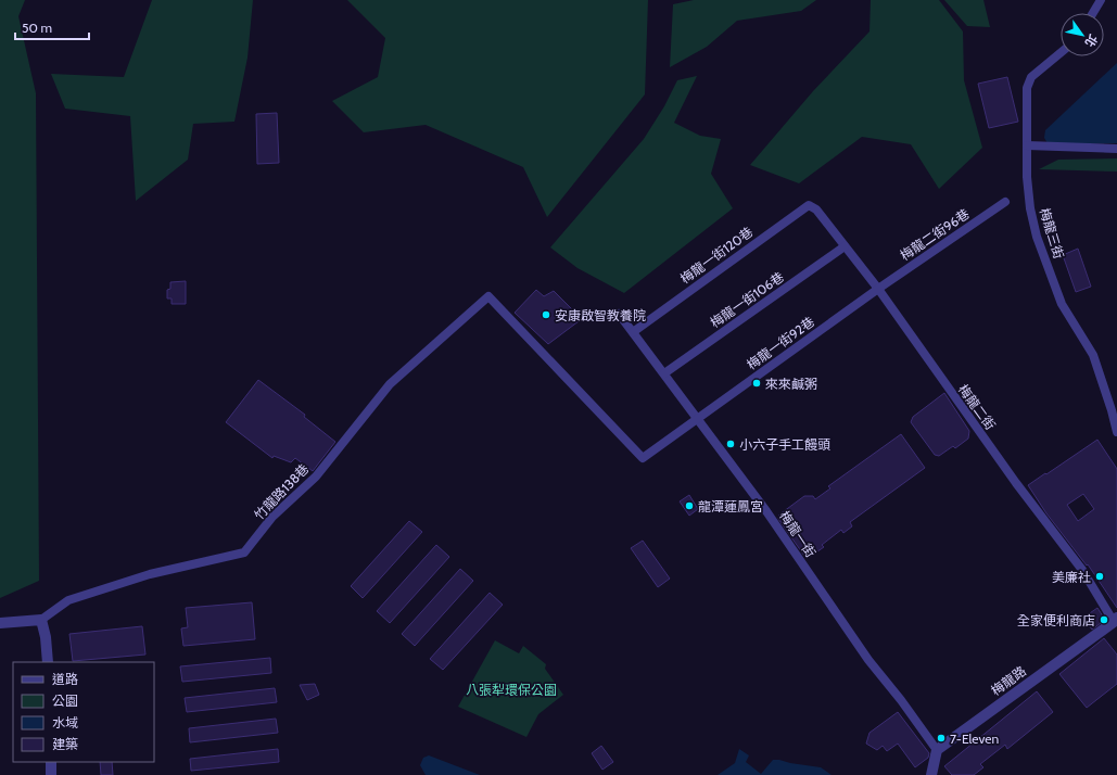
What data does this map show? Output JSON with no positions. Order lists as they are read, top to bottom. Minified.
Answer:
{"streets":{"street":["梅龍三街","梅龍二街96巷","梅龍一街120巷","梅龍一街106巷","梅龍一街92巷","梅龍二街","竹龍路138巷","梅龍一街","梅龍路"]},"crossings":[["梅龍二街96巷","梅龍一街92巷"],["梅龍二街96巷","梅龍二街"],["梅龍一街120巷","梅龍二街"],["梅龍一街120巷","梅龍一街"],["梅龍一街106巷","梅龍二街"],["梅龍一街106巷","梅龍一街"],["梅龍一街92巷","梅龍二街"],["梅龍一街92巷","竹龍路138巷"],["梅龍一街92巷","梅龍一街"],["梅龍二街","梅龍路"],["梅龍一街","梅龍路"]],"parks":["八張犁環保公園"],"places":["安康啟智教養院","來來鹹粥","小六子手工饅頭","龍潭蓮鳳宮","美廉社","全家便利商店","7-Eleven"],"legend":["道路","公園","水域","建築"],"scale_bar":"50 m","north":"bottom right"}
